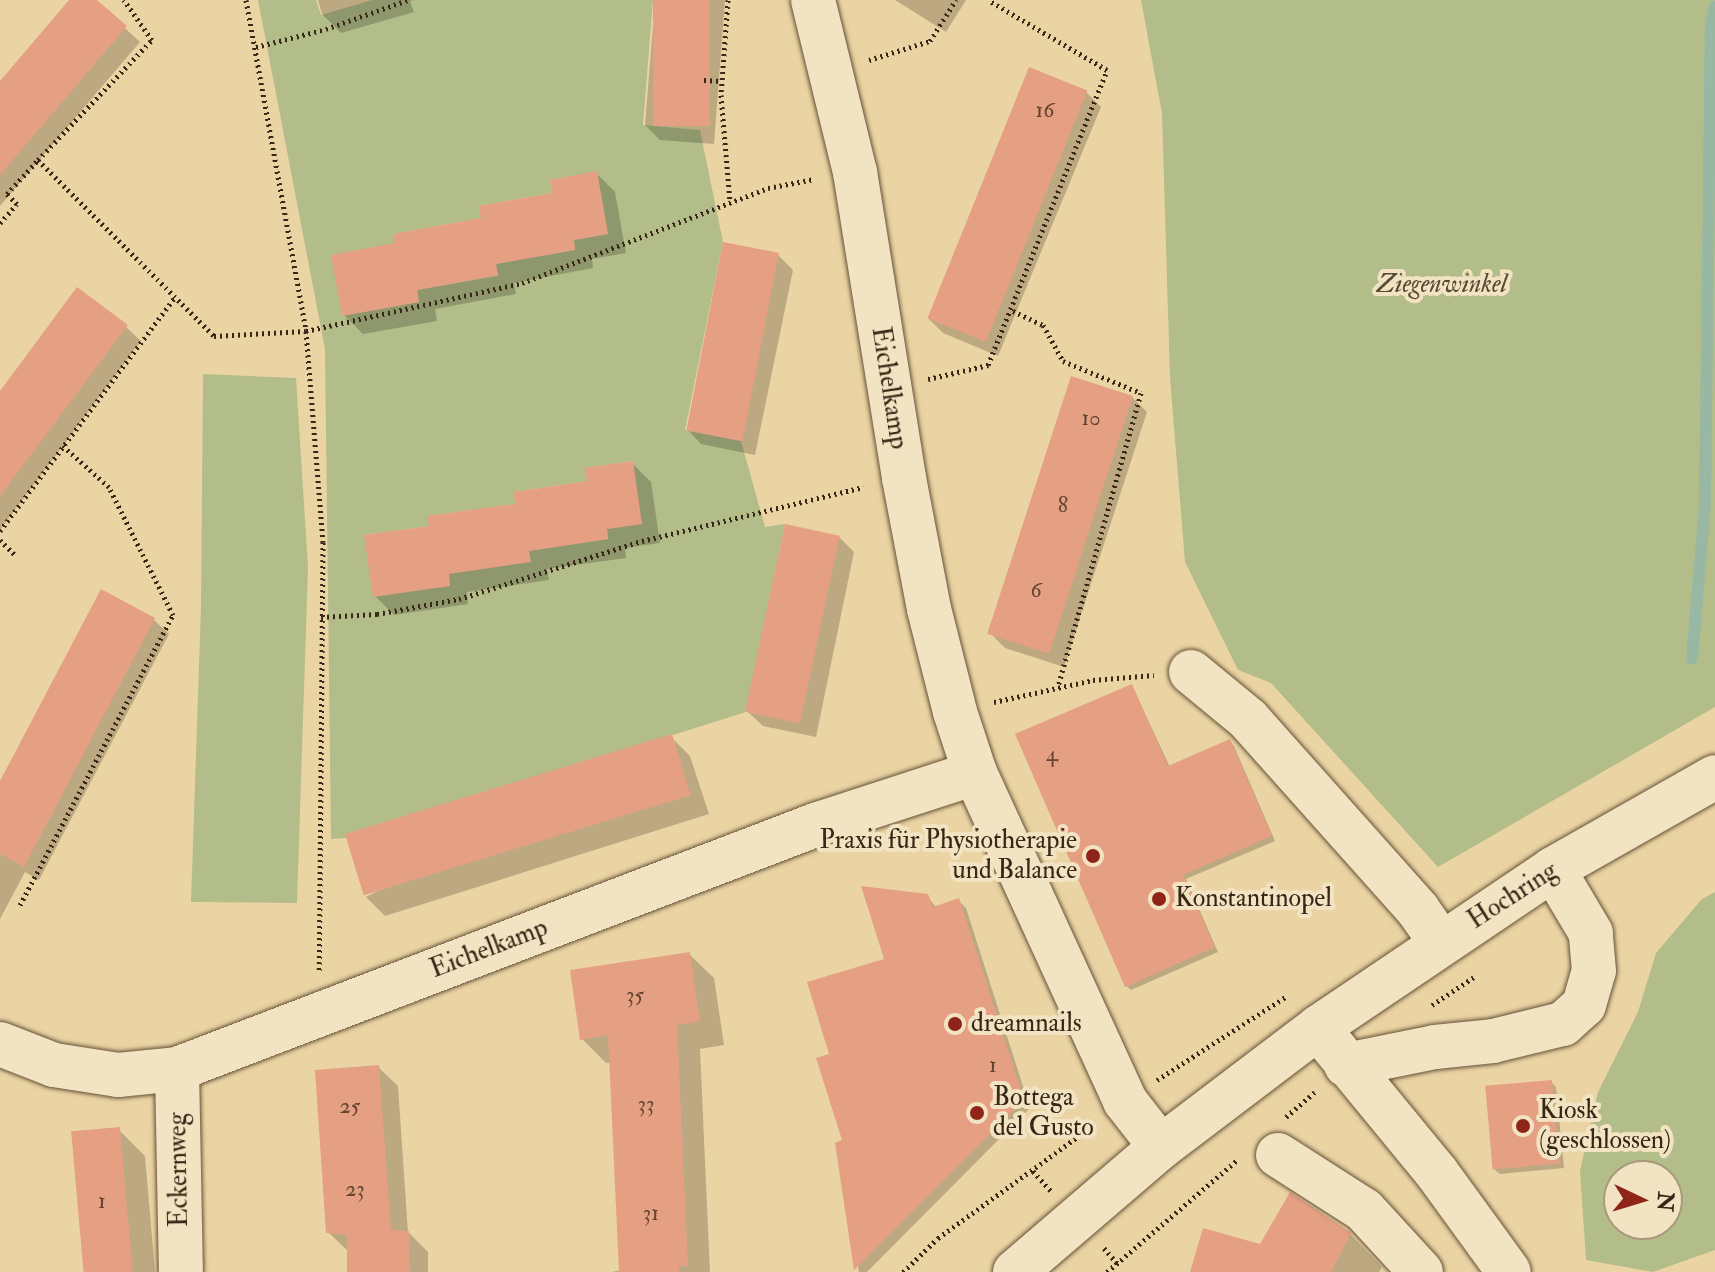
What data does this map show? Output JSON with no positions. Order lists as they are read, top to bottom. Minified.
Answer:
{"streets":{"street":["Eichelkamp","Hochring","Eckernweg"]},"crossings":[["Eichelkamp","Hochring"],["Eichelkamp","Eckernweg"]],"parks":["Ziegenwinkel"],"places":["Praxis für Physiotherapie und Balance","Konstantinopel","dreamnails","Bottega del Gusto","Kiosk (geschlossen)"],"house_numbers":["16","10","8","6","4","35","1","33","25","23","1","31"],"north":"right"}
